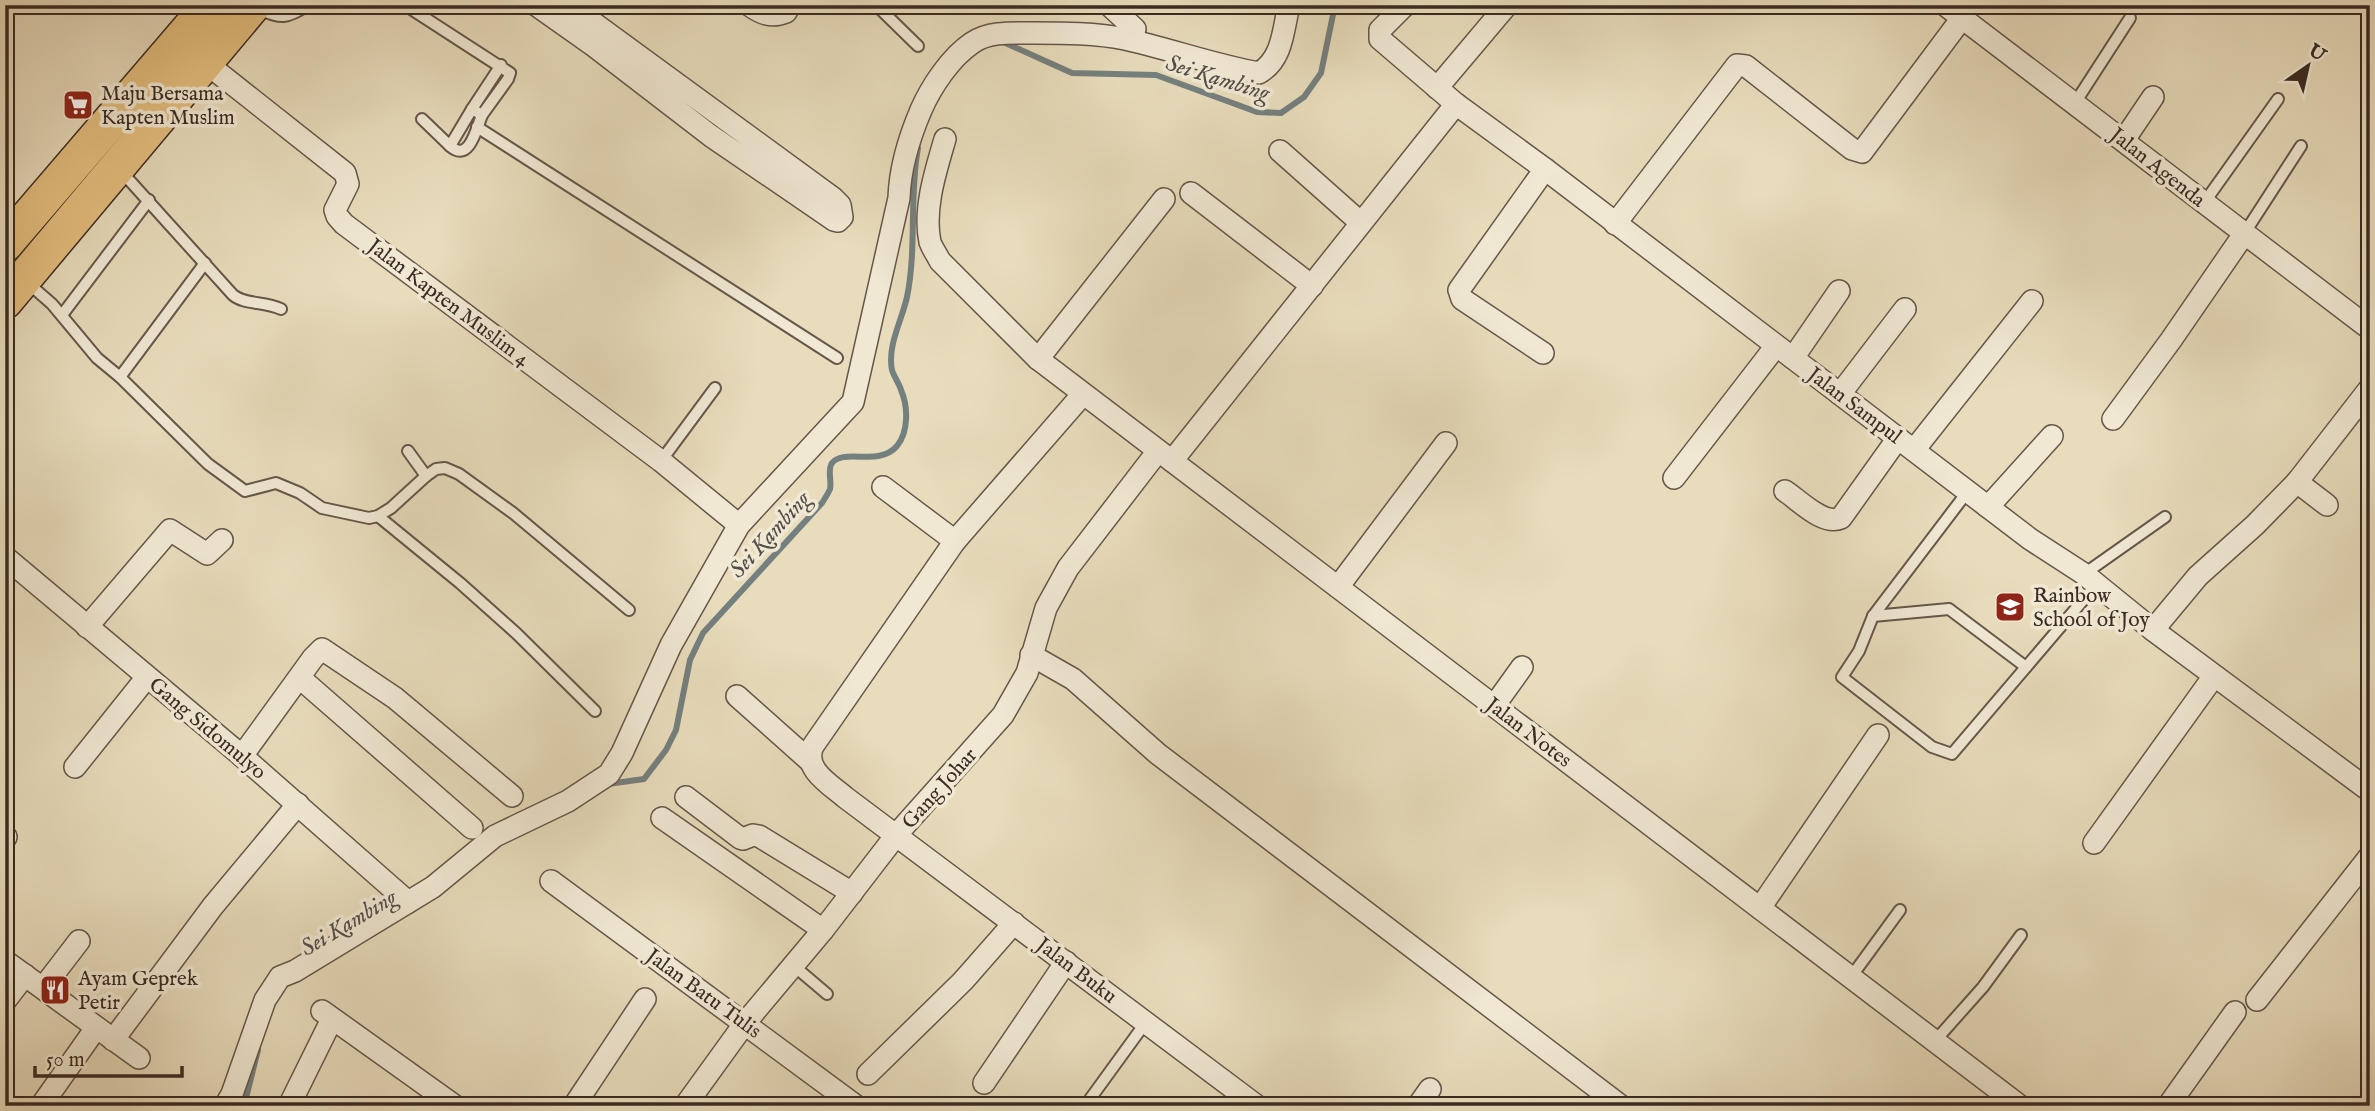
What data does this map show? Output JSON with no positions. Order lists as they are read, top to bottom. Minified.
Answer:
{"streets":{"street":["Jalan Agenda","Jalan Kapten Muslim 4","Jalan Sampul","Gang Sidomulyo","Jalan Notes","Gang Johar","Jalan Buku","Jalan Batu Tulis"]},"crossings":[["Jalan Sampul","Gang Johar"],["Jalan Notes","Gang Johar"],["Gang Johar","Jalan Buku"],["Gang Johar","Jalan Batu Tulis"]],"water":["Sei Kambing"],"places":{"supermarket":["Maju Bersama Kapten Muslim"],"school or university":["Rainbow School of Joy"],"restaurant":["Ayam Geprek Petir"]},"scale_bar":"50 m","north":"top right"}
